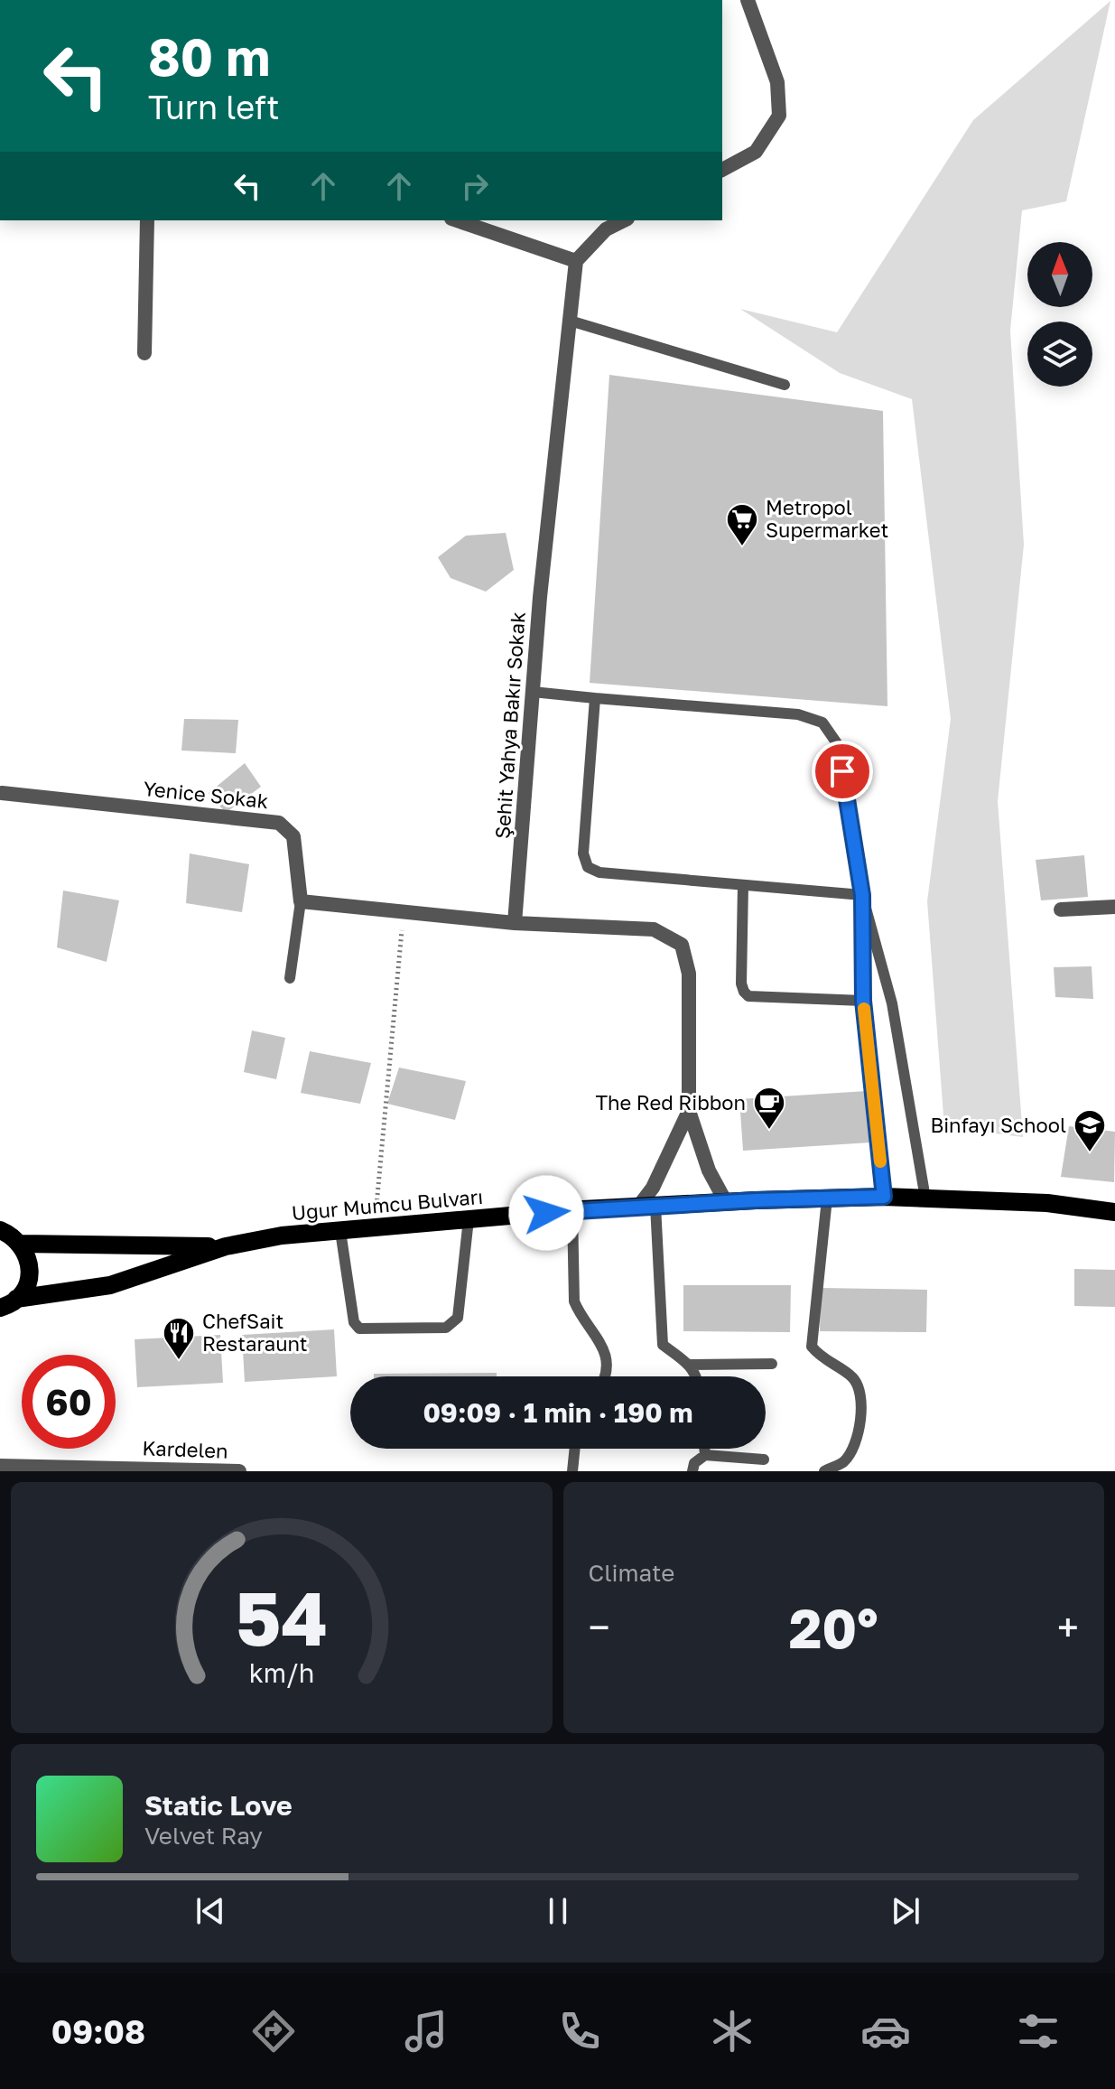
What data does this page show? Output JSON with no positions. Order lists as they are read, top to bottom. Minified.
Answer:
{"streets":{"main road":["Uğur Mumcu Bulvarı"],"street":["Şehit Yahya Bakır Sokak","Yenice Sokak","Kardelen"]},"places":{"supermarket":["Metropol Supermarket"],"cafe":["The Red Ribbon"],"school or university":["Binfayı School"],"restaurant":["ChefSait Restaraunt"]},"north":"top","page":{"turn":["80 m","Turn left"],"limit":"60","trip":"09:09 · 1 min · 190 m","tile":"Climate","heat":["−","20°","+"],"song":["Static Love","Velvet Ray"],"tabs":"09:08","gauge":["54","km/h"]}}
